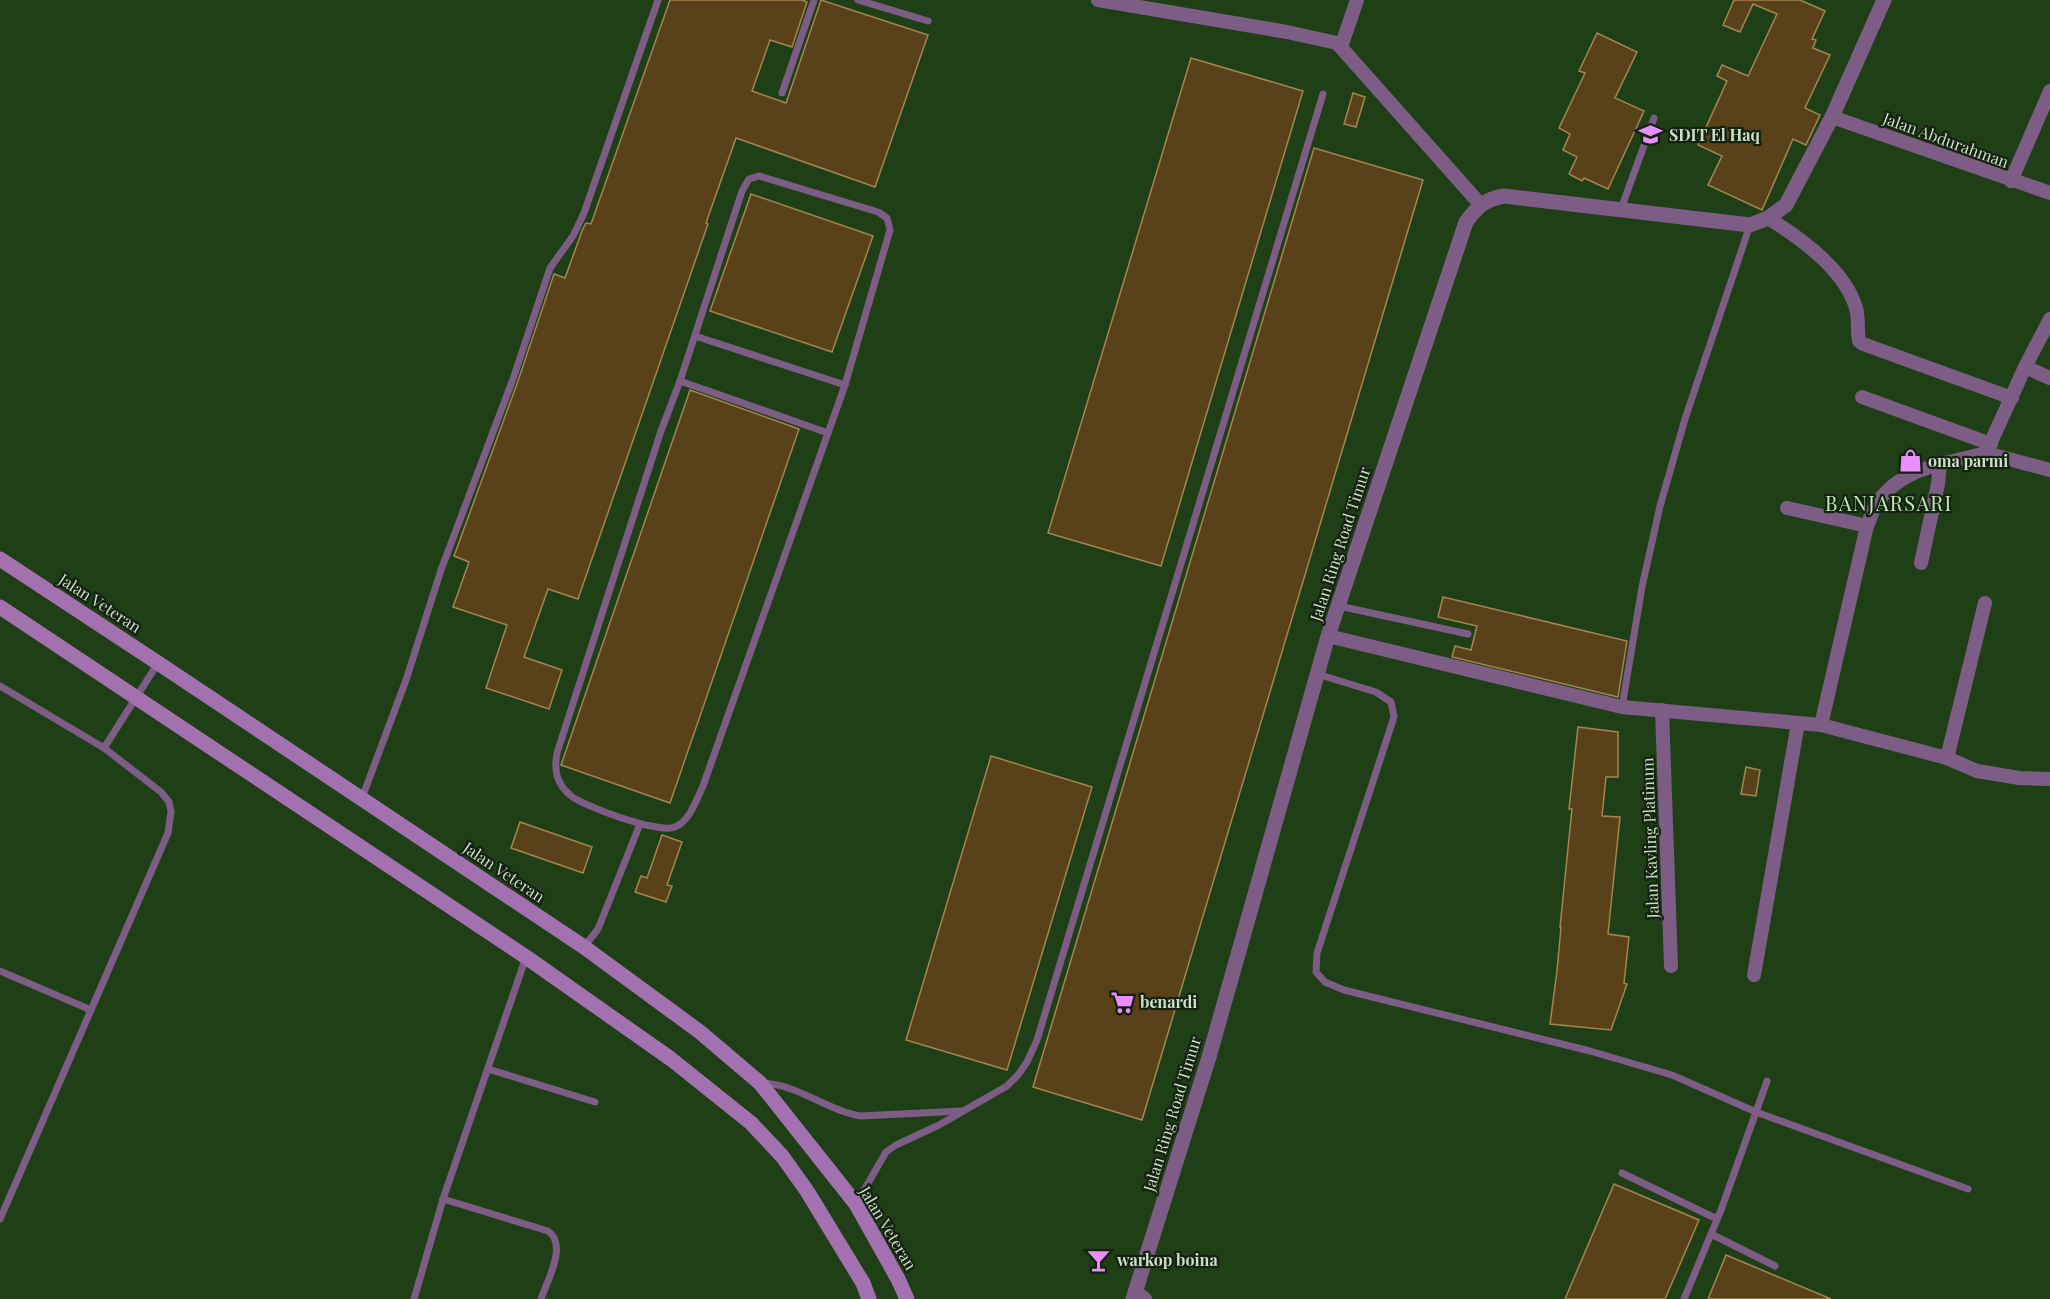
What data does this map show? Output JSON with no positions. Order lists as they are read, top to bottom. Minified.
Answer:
{"streets":{"main road":["Jalan Veteran"],"street":["Jalan Abdurahman","Jalan Ring Road Timur","Jalan Kavling Platinum"]},"districts":["BANJARSARI"],"places":{"school or university":["SDIT El Haq"],"shop":["oma parmi"],"supermarket":["benardi"],"bar":["warkop boina"]}}
